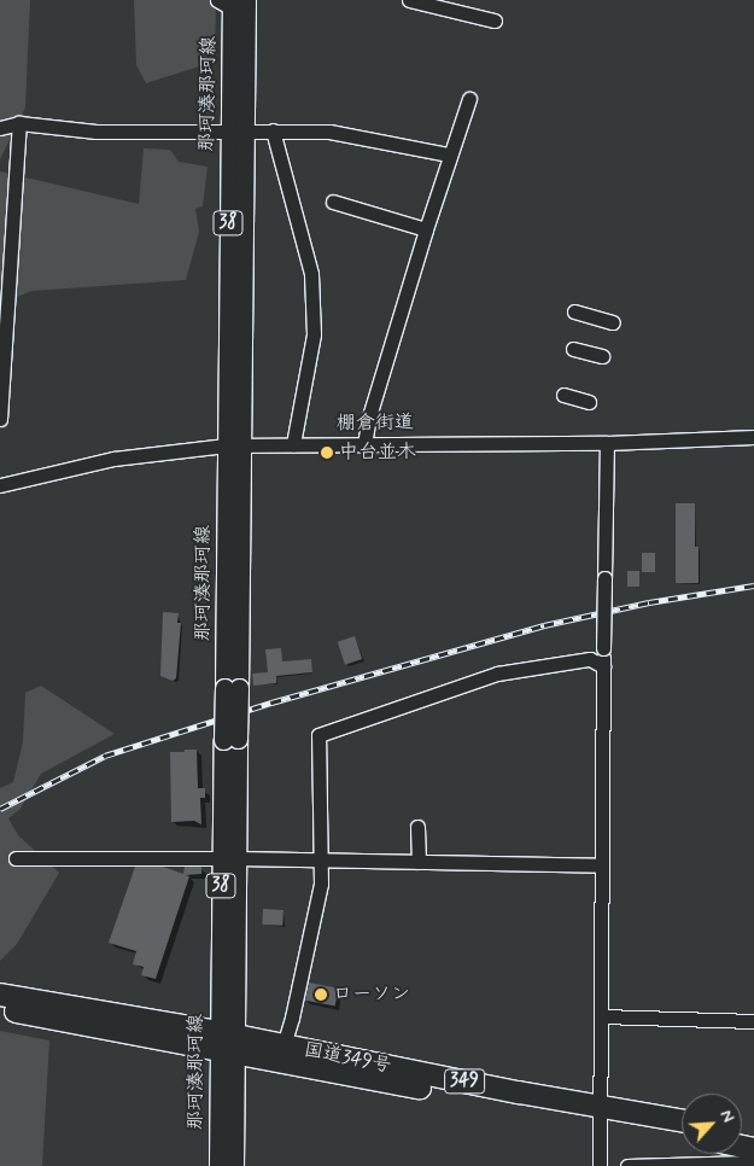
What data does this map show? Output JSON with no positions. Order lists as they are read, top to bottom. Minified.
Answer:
{"streets":{"highway":["国道349号","349"],"main road":["那珂湊那珂線","38"],"street":["棚倉街道"]},"crossings":[["那珂湊那珂線","棚倉街道"],["那珂湊那珂線","国道349号"]],"places":["中台並木","ローソン"],"north":"top right"}
